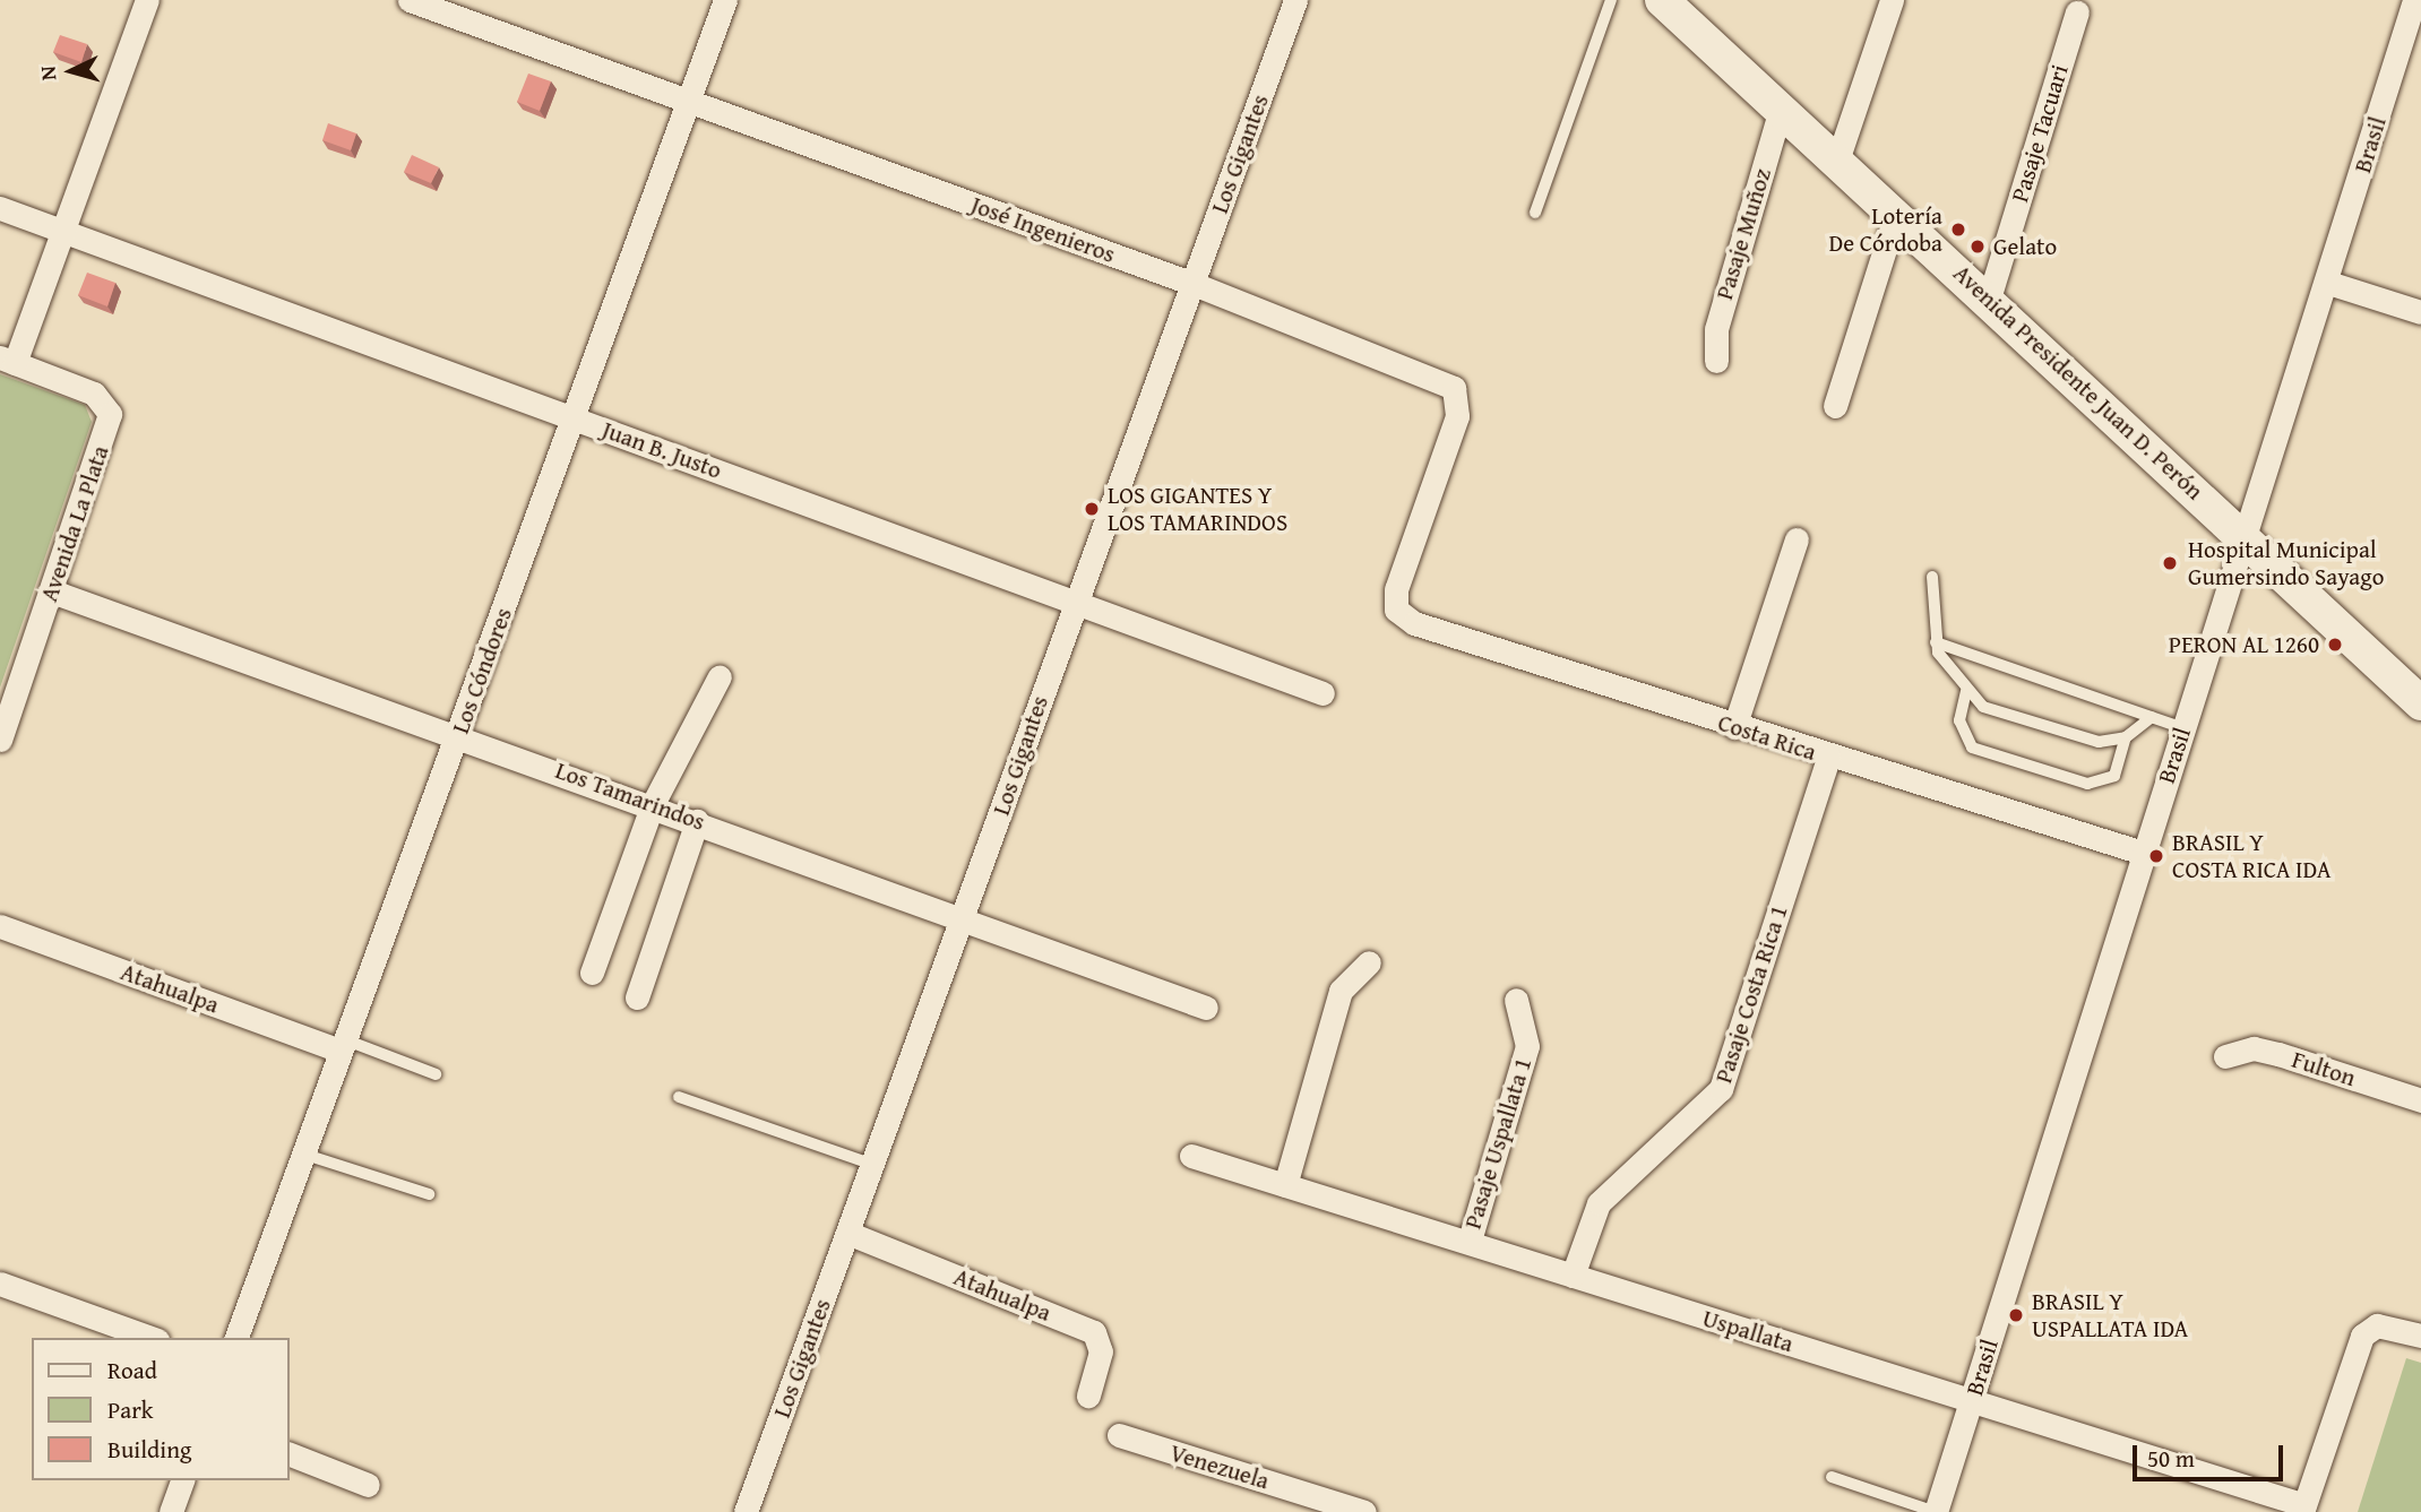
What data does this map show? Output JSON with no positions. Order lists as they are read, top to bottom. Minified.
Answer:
{"streets":{"main road":["Avenida Presidente Juan D. Perón"],"street":["Pasaje Tacuari","Brasil","Los Gigantes","José Ingenieros","Pasaje Muñoz","Juan B. Justo","Avenida La Plata","Los Cóndores","Costa Rica","Los Tamarindos","Atahualpa","Pasaje Costa Rica 1","Fulton","Pasaje Uspallata 1","Uspallata","Venezuela"]},"crossings":[["Pasaje Tacuari","Avenida Presidente Juan D. Perón"],["Brasil","Avenida Presidente Juan D. Perón"],["Brasil","Costa Rica"],["Brasil","Uspallata"],["Los Gigantes","José Ingenieros"],["Los Gigantes","Juan B. Justo"],["Los Gigantes","Los Tamarindos"],["Los Gigantes","Atahualpa"],["José Ingenieros","Los Cóndores"],["José Ingenieros","Costa Rica"],["Pasaje Muñoz","Avenida Presidente Juan D. Perón"],["Juan B. Justo","Avenida La Plata"],["Juan B. Justo","Los Cóndores"],["Avenida La Plata","Los Tamarindos"],["Los Cóndores","Los Tamarindos"],["Los Cóndores","Atahualpa"],["Costa Rica","Pasaje Costa Rica 1"],["Pasaje Costa Rica 1","Uspallata"],["Pasaje Uspallata 1","Uspallata"]],"places":["Lotería De Córdoba","Gelato","LOS GIGANTES Y LOS TAMARINDOS","Hospital Municipal Gumersindo Sayago","PERON AL 1260","BRASIL Y COSTA RICA IDA","BRASIL Y USPALLATA IDA"],"legend":["Road","Park","Building"],"scale_bar":"50 m","north":"left"}
